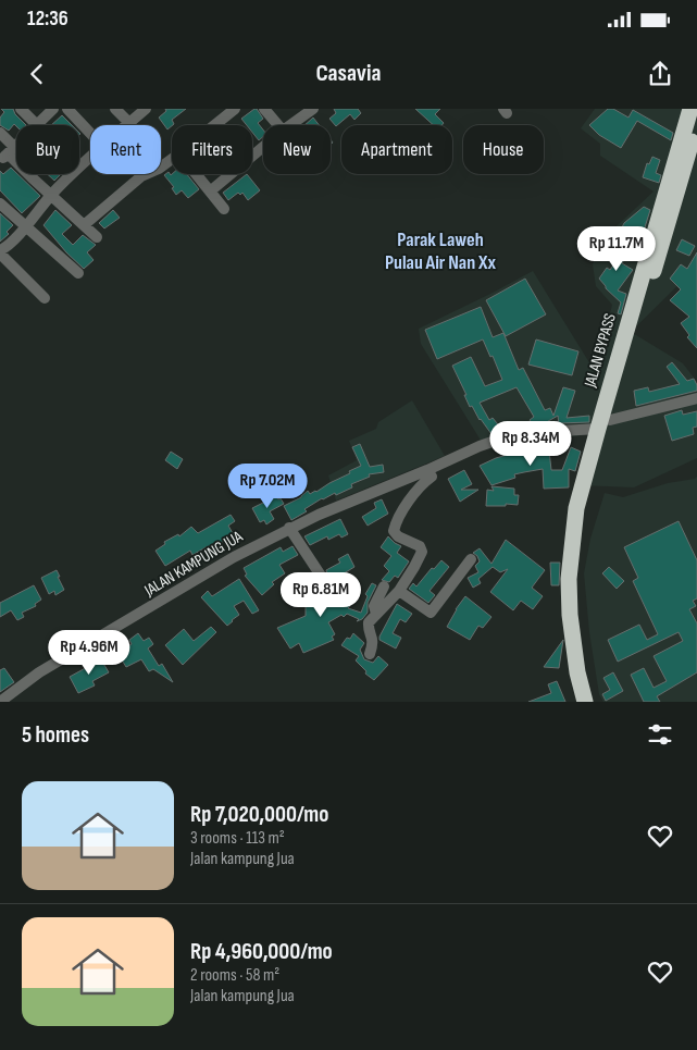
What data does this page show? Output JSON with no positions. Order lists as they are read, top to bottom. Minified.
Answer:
{"streets":{"highway":["JALAN BYPASS"],"street":["JALAN KAMPUNG JUA"]},"crossings":[["JALAN BYPASS","JALAN KAMPUNG JUA"]],"districts":["Parak Laweh Pulau Air Nan Xx"],"page":{"status":"12:36","header":"Casavia","chip":["Buy","Rent","Filters","New","Apartment","House"],"price":["Rp 11.7M","Rp 8.34M","Rp 7.02M","Rp 6.81M","Rp 4.96M"],"heading":"5 homes","list":[{"name":"Rp 7,020,000/mo","note":"3 rooms · 113 m² · Jalan kampung Jua"},{"name":"Rp 4,960,000/mo","note":"2 rooms · 58 m² · Jalan kampung Jua"}]}}
